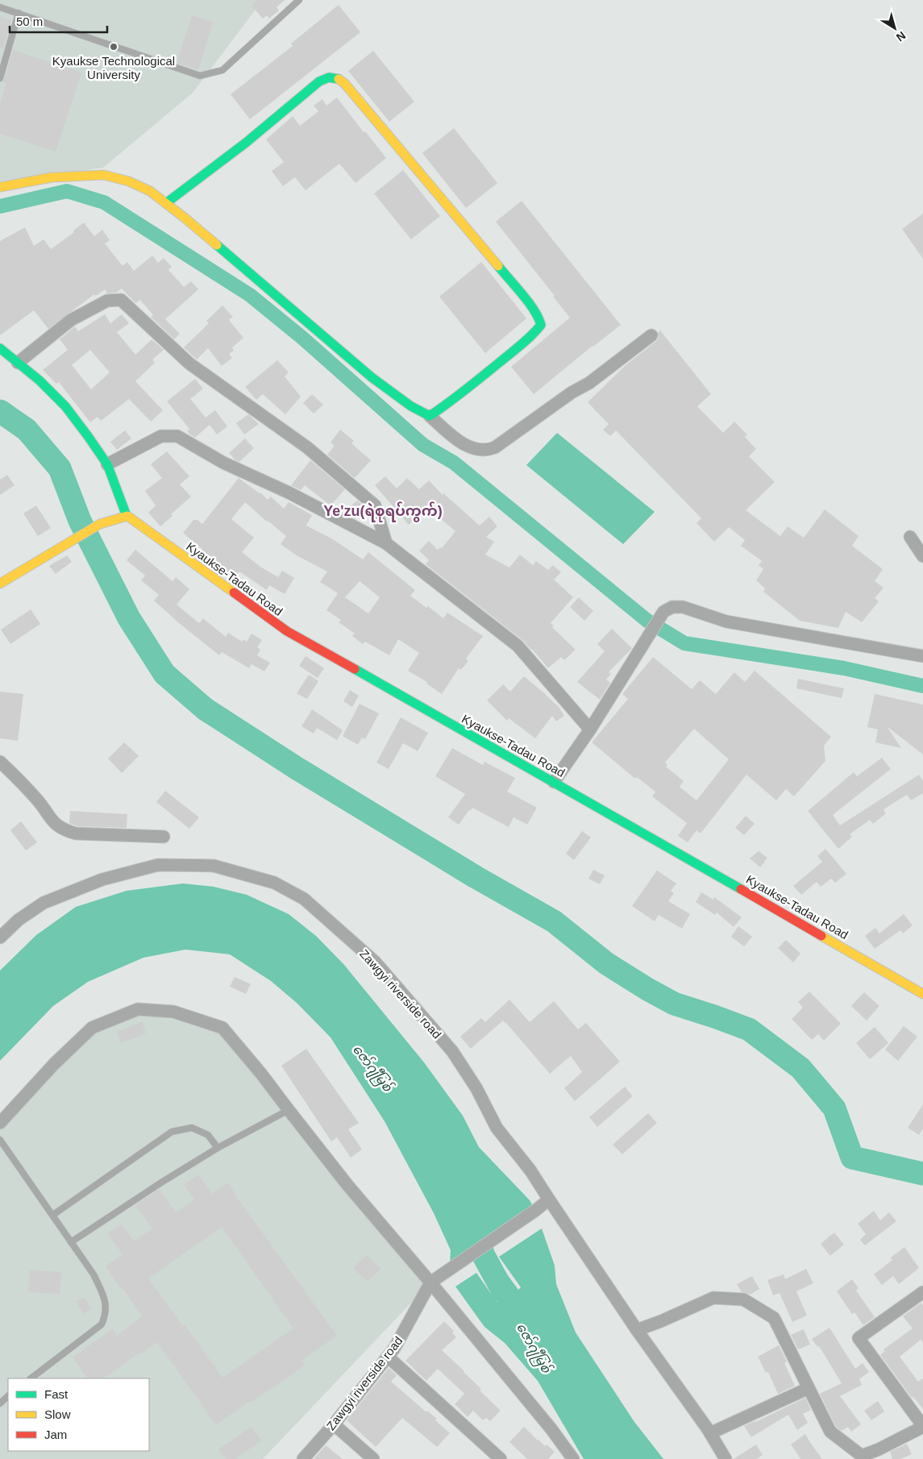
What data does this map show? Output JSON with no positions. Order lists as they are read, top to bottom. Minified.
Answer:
{"streets":{"street":["Kyaukse-Tadau Road","Zawgyi riverside road"]},"districts":["Ye'zu(ရဲစုရပ်ကွက်)"],"water":["ဇော်ဂျီမြစ်"],"places":["Kyaukse Technological University"],"legend":["Fast","Slow","Jam"],"scale_bar":"50 m","north":"bottom right"}
